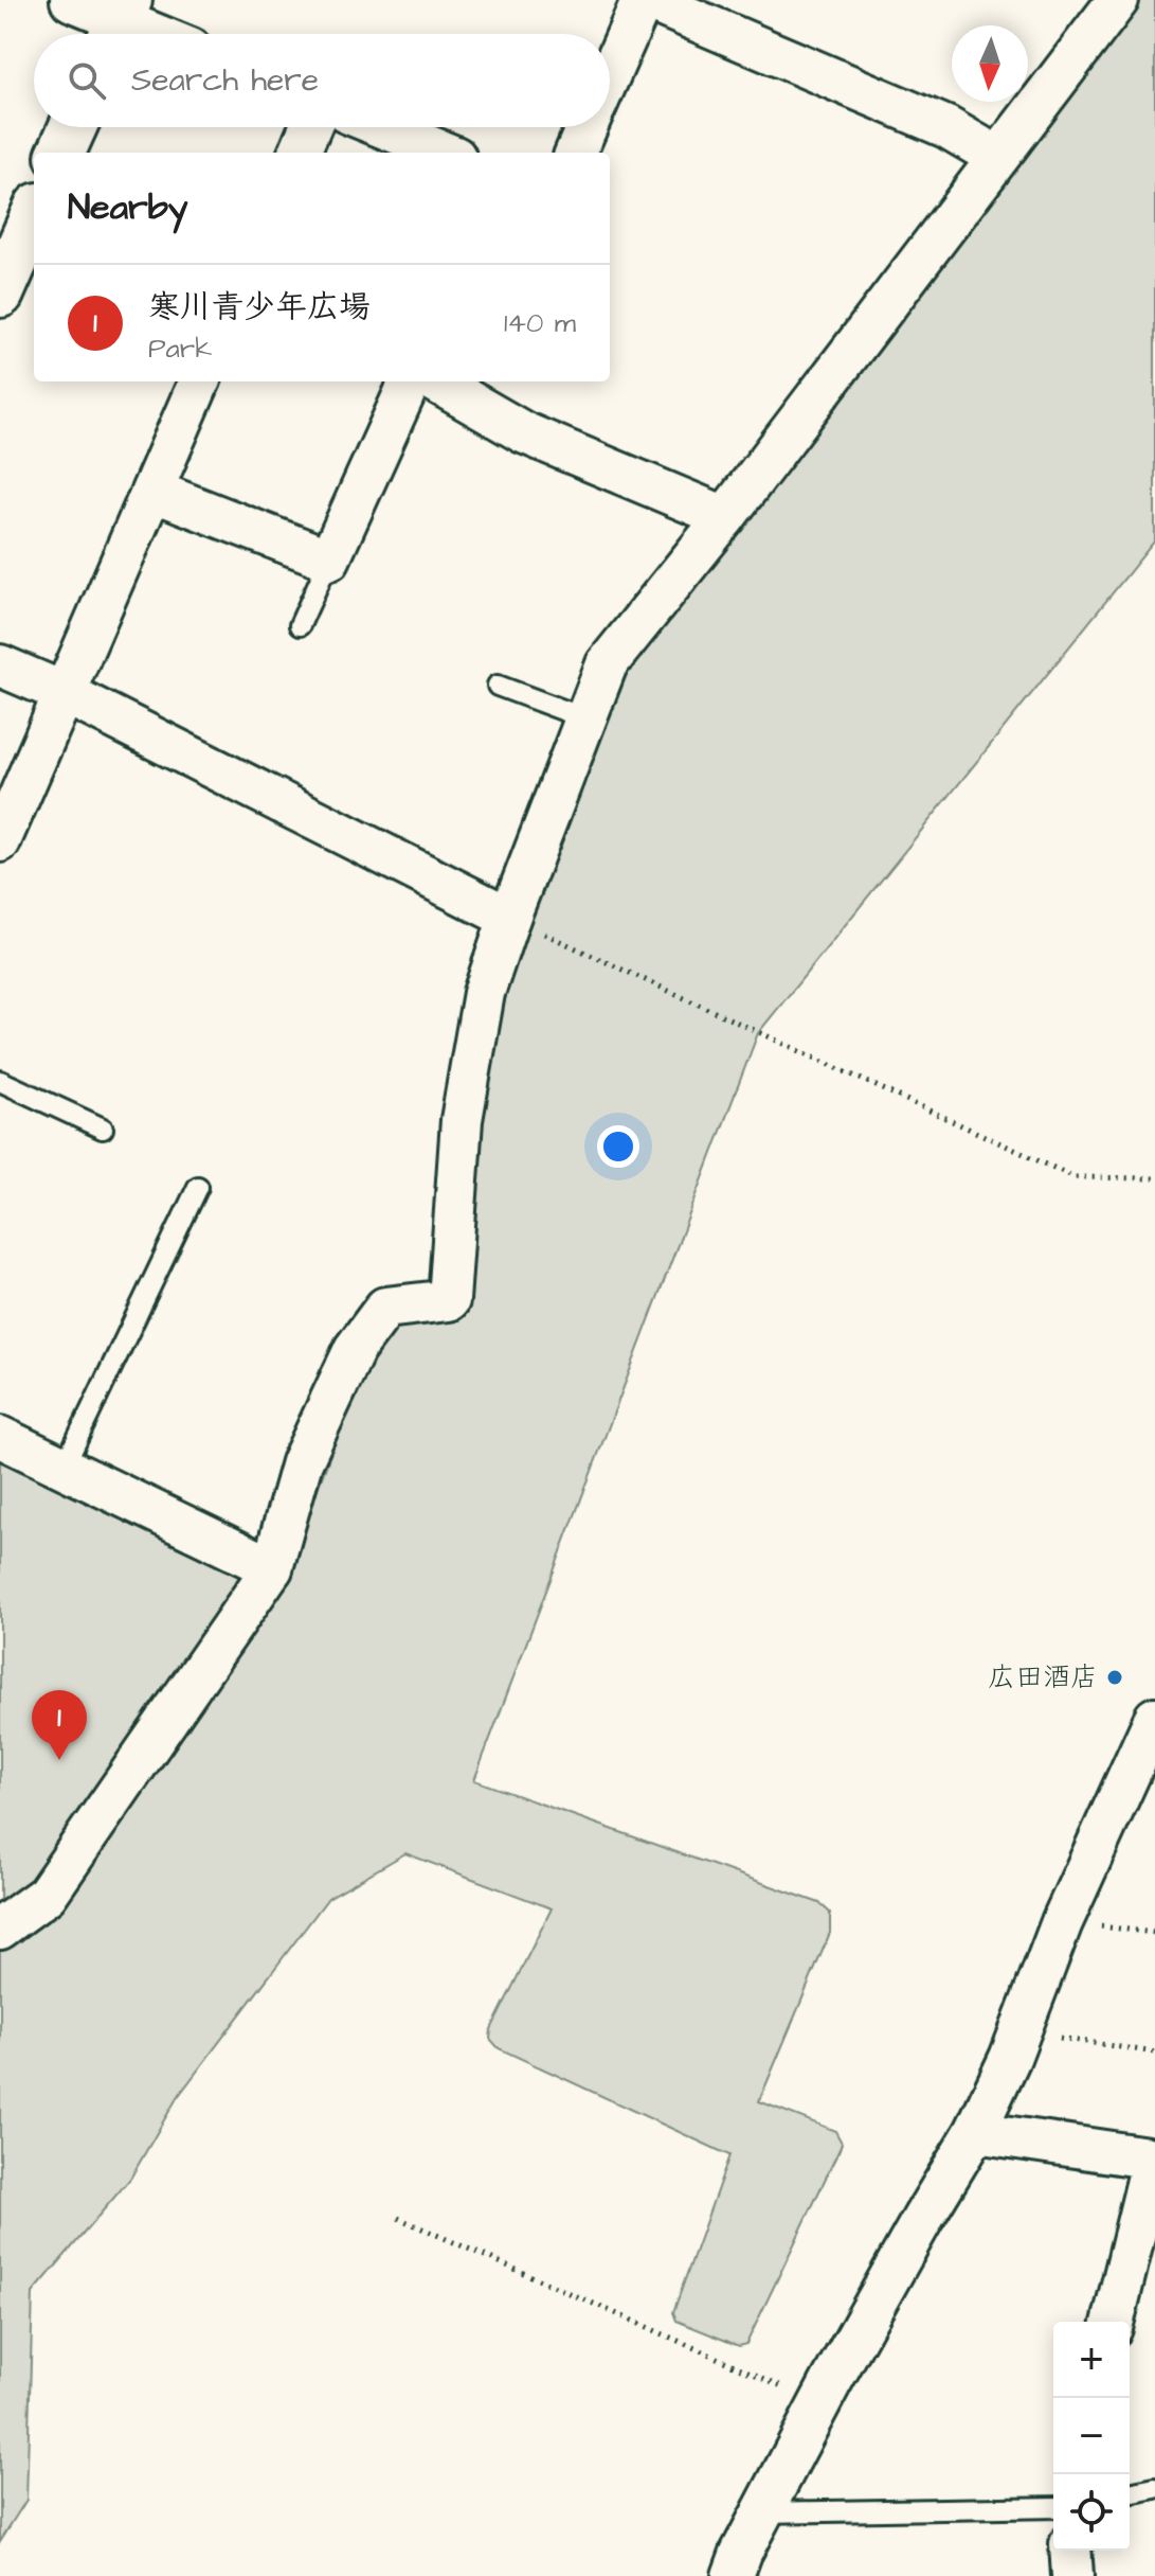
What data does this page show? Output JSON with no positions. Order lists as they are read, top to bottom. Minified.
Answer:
{"places":["広田酒店"],"north":"bottom","page":{"search":"Search here","heading":"Nearby","list":[{"mark":"1","name":"寒川青少年広場","note":"Park","value":"140 m"}],"pins":"1","map_buttons":["+","−"]}}
